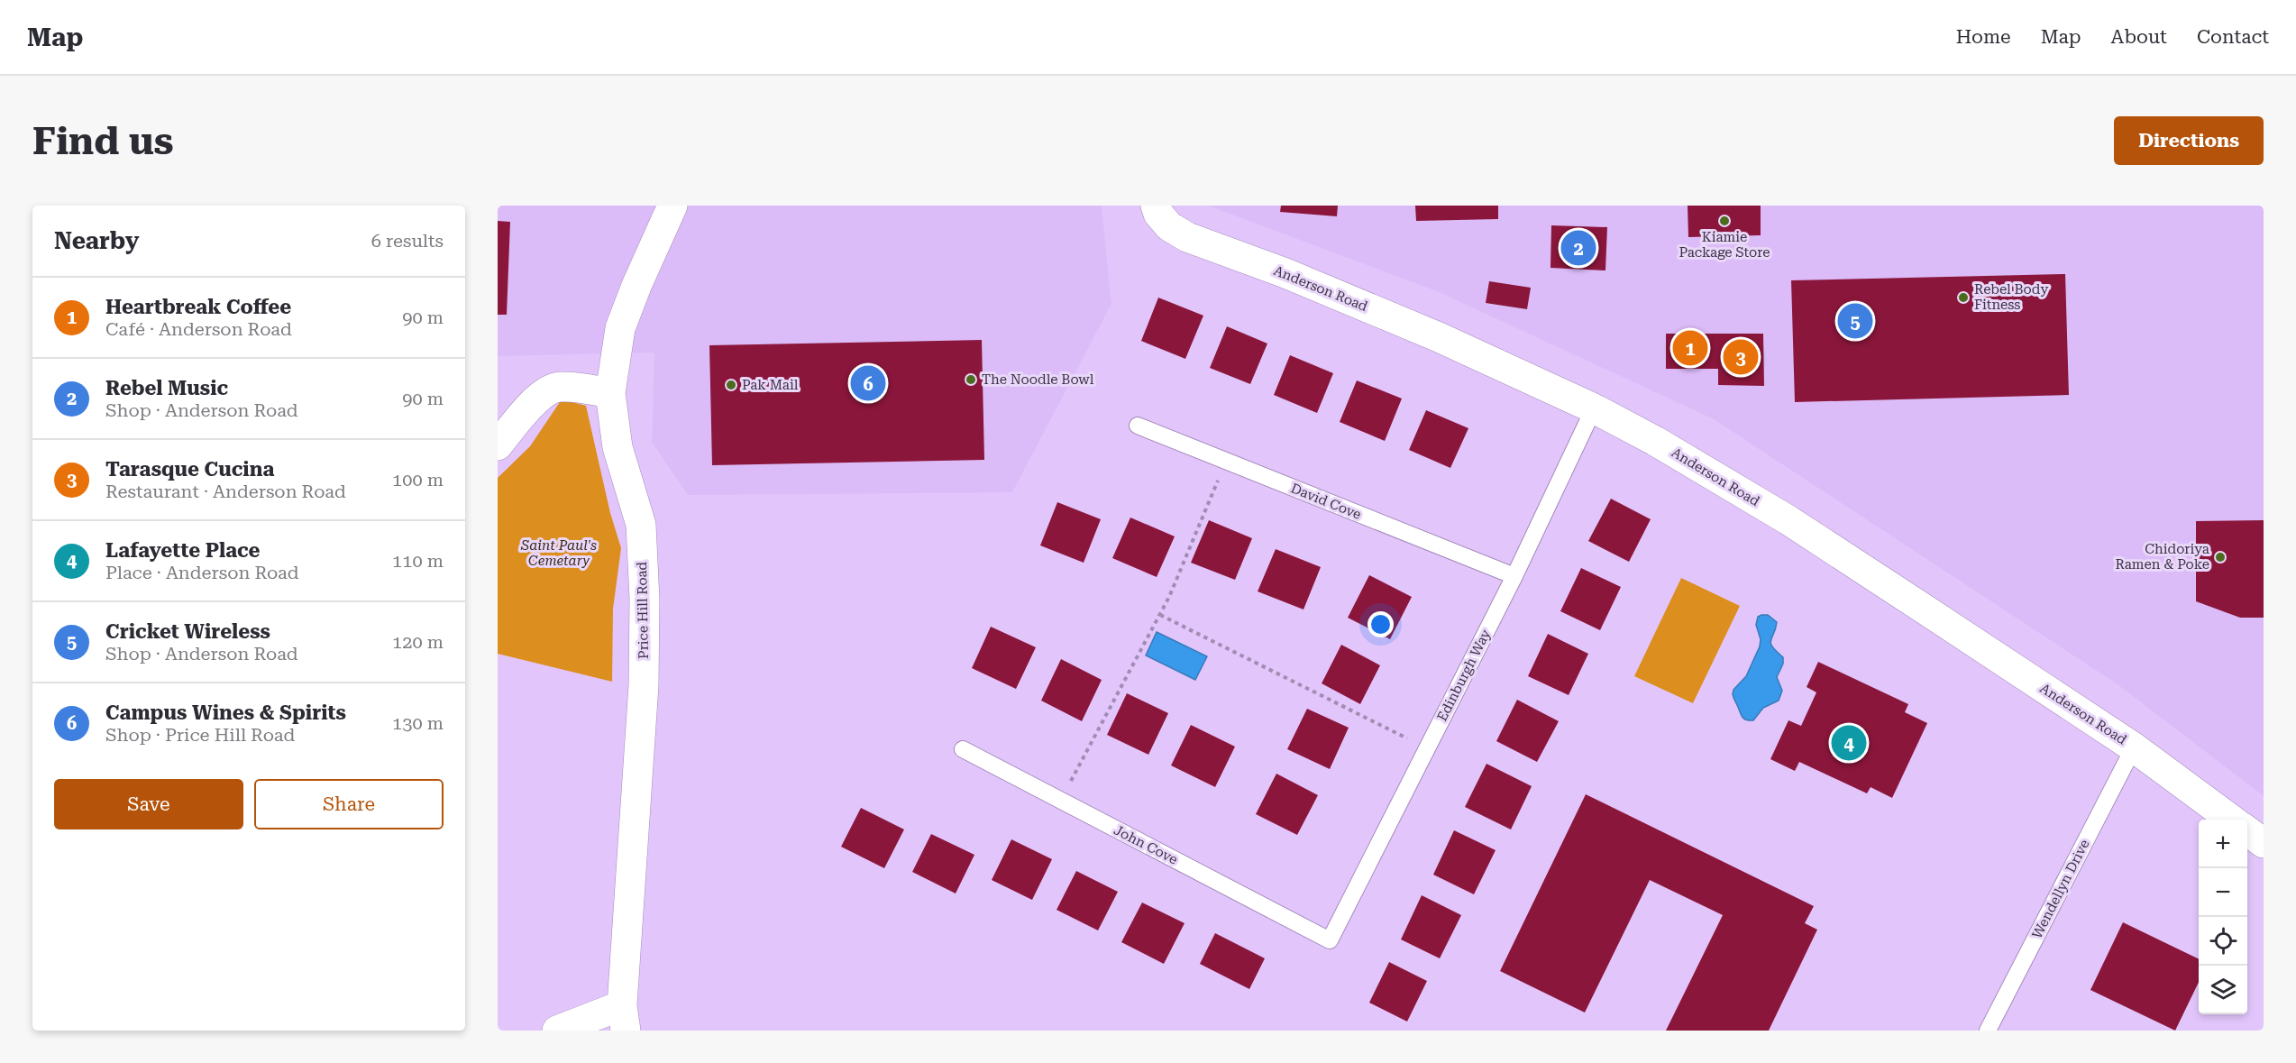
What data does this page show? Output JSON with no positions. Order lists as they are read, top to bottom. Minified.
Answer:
{"streets":{"street":["Anderson Road","Price Hill Road"],"lane":["David Cove","Edinburgh Way","John Cove","Wendellyn Drive"]},"crossings":[["Anderson Road","Edinburgh Way"],["Anderson Road","Wendellyn Drive"],["David Cove","Edinburgh Way"],["Edinburgh Way","John Cove"]],"parks":["Saint Paul's Cemetary"],"places":["Kiamie Package Store","Rebel Body Fitness","The Noodle Bowl","Pak Mail","Chidoriya Ramen & Poke"],"page":{"header":"Map","nav":["Home","Map","About","Contact"],"buttons":["Directions",["Save","Share"]],"title":"Find us","heading":["Nearby","6 results"],"pins":["2","5","1","3","6","4"],"list":[{"mark":"1","name":"Heartbreak Coffee","note":"Café · Anderson Road","value":"90 m"},{"mark":"2","name":"Rebel Music","note":"Shop · Anderson Road","value":"90 m"},{"mark":"3","name":"Tarasque Cucina","note":"Restaurant · Anderson Road","value":"100 m"},{"mark":"4","name":"Lafayette Place","note":"Place · Anderson Road","value":"110 m"},{"mark":"5","name":"Cricket Wireless","note":"Shop · Anderson Road","value":"120 m"},{"mark":"6","name":"Campus Wines & Spirits","note":"Shop · Price Hill Road","value":"130 m"}],"map_buttons":["+","−"]}}
